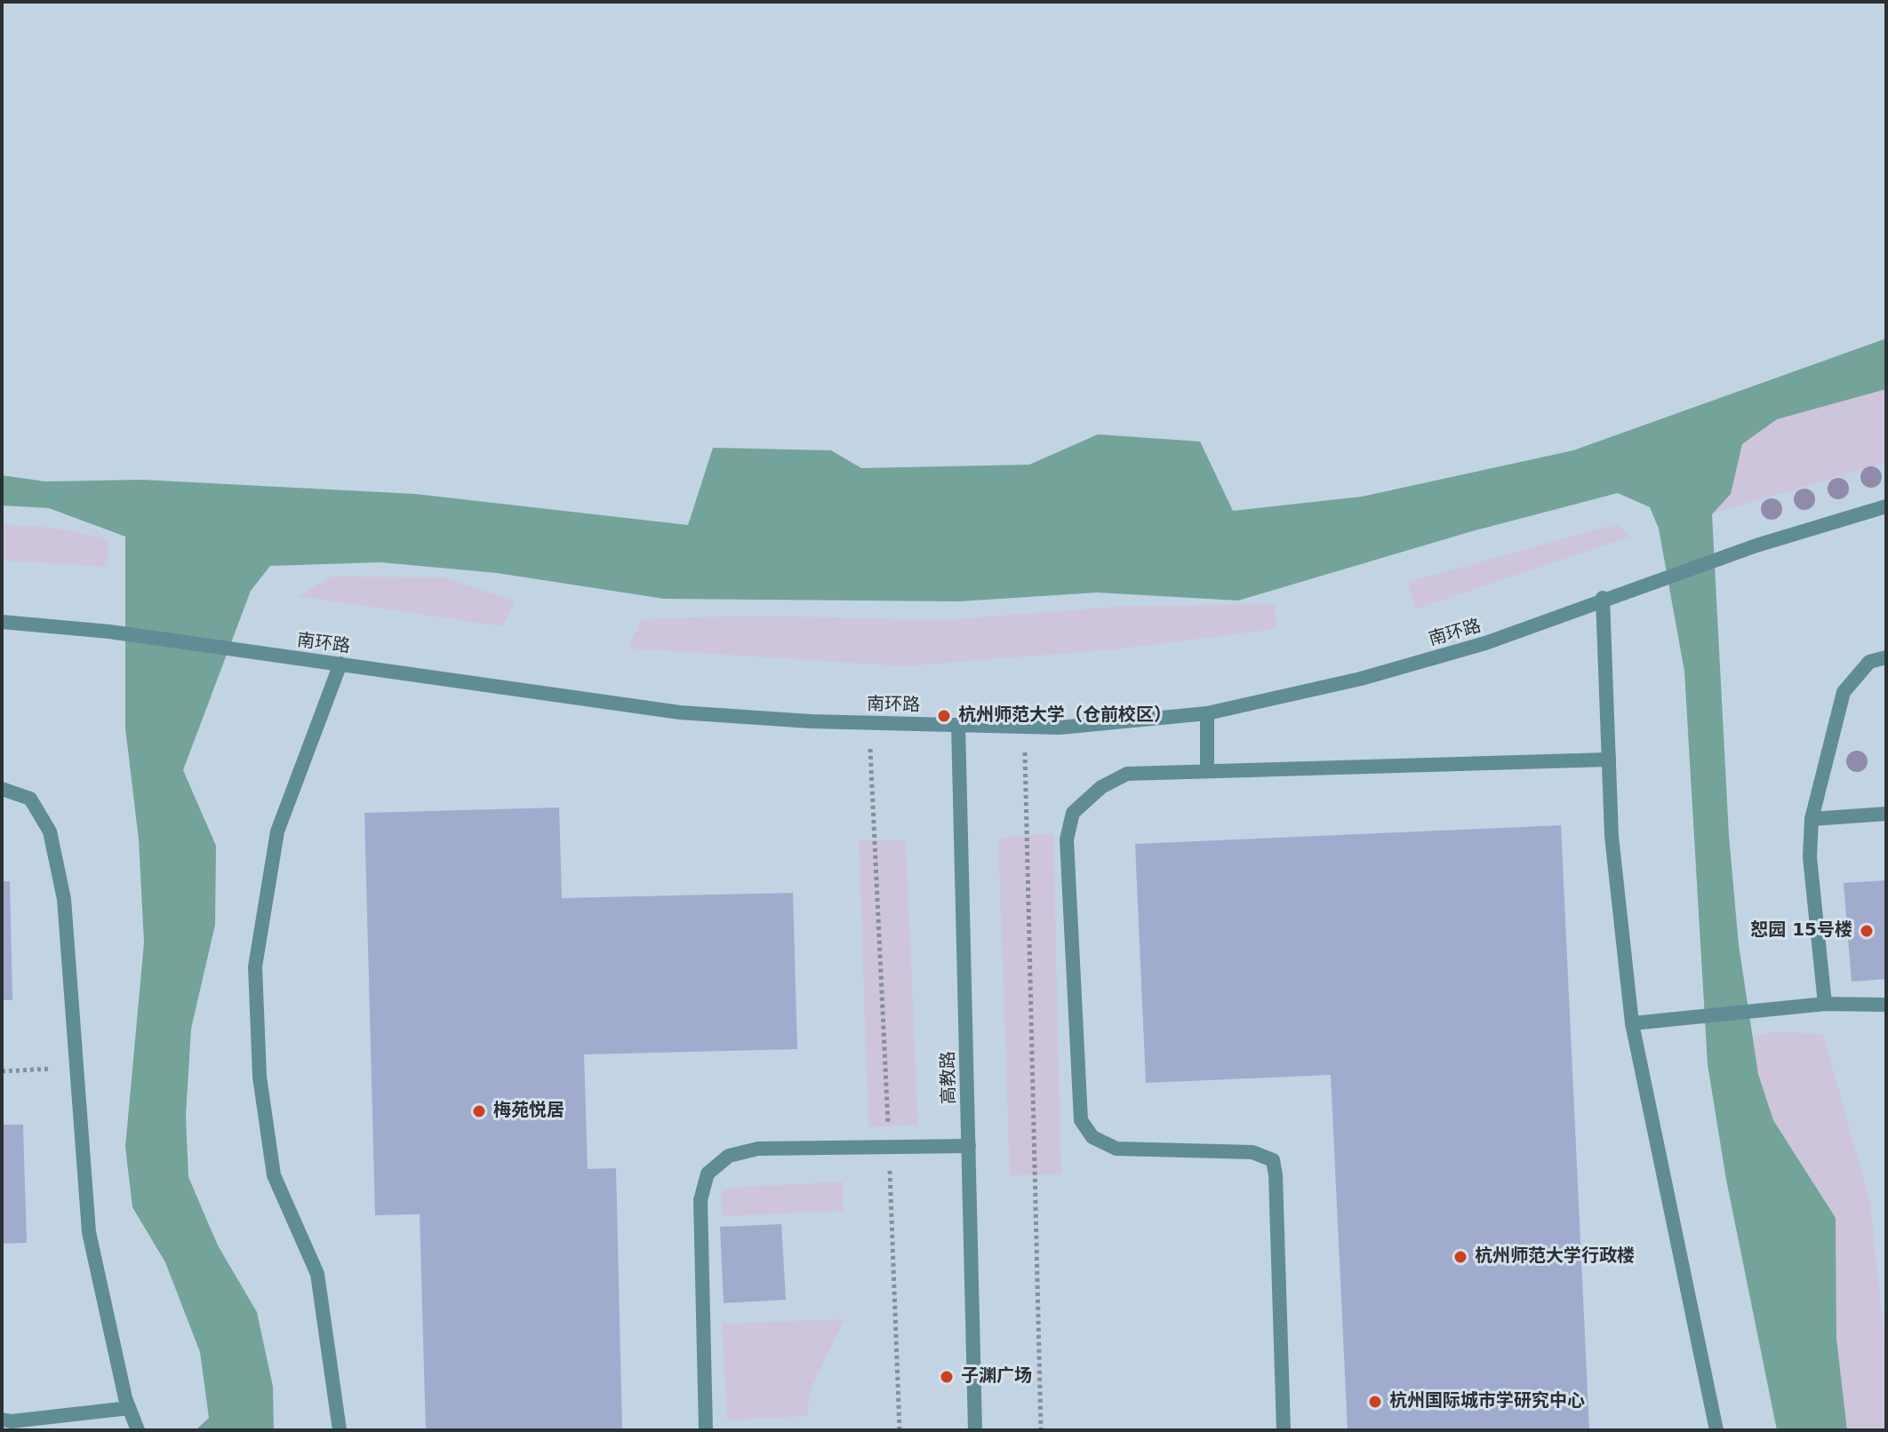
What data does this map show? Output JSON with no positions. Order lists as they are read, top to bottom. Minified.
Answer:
{"streets":{"street":["南环路","高教路"]},"crossings":[["南环路","高教路"]],"places":["杭州师范大学（仓前校区）","恕园 15号楼","梅苑悦居","杭州师范大学行政楼","子渊广场","杭州国际城市学研究中心"]}
